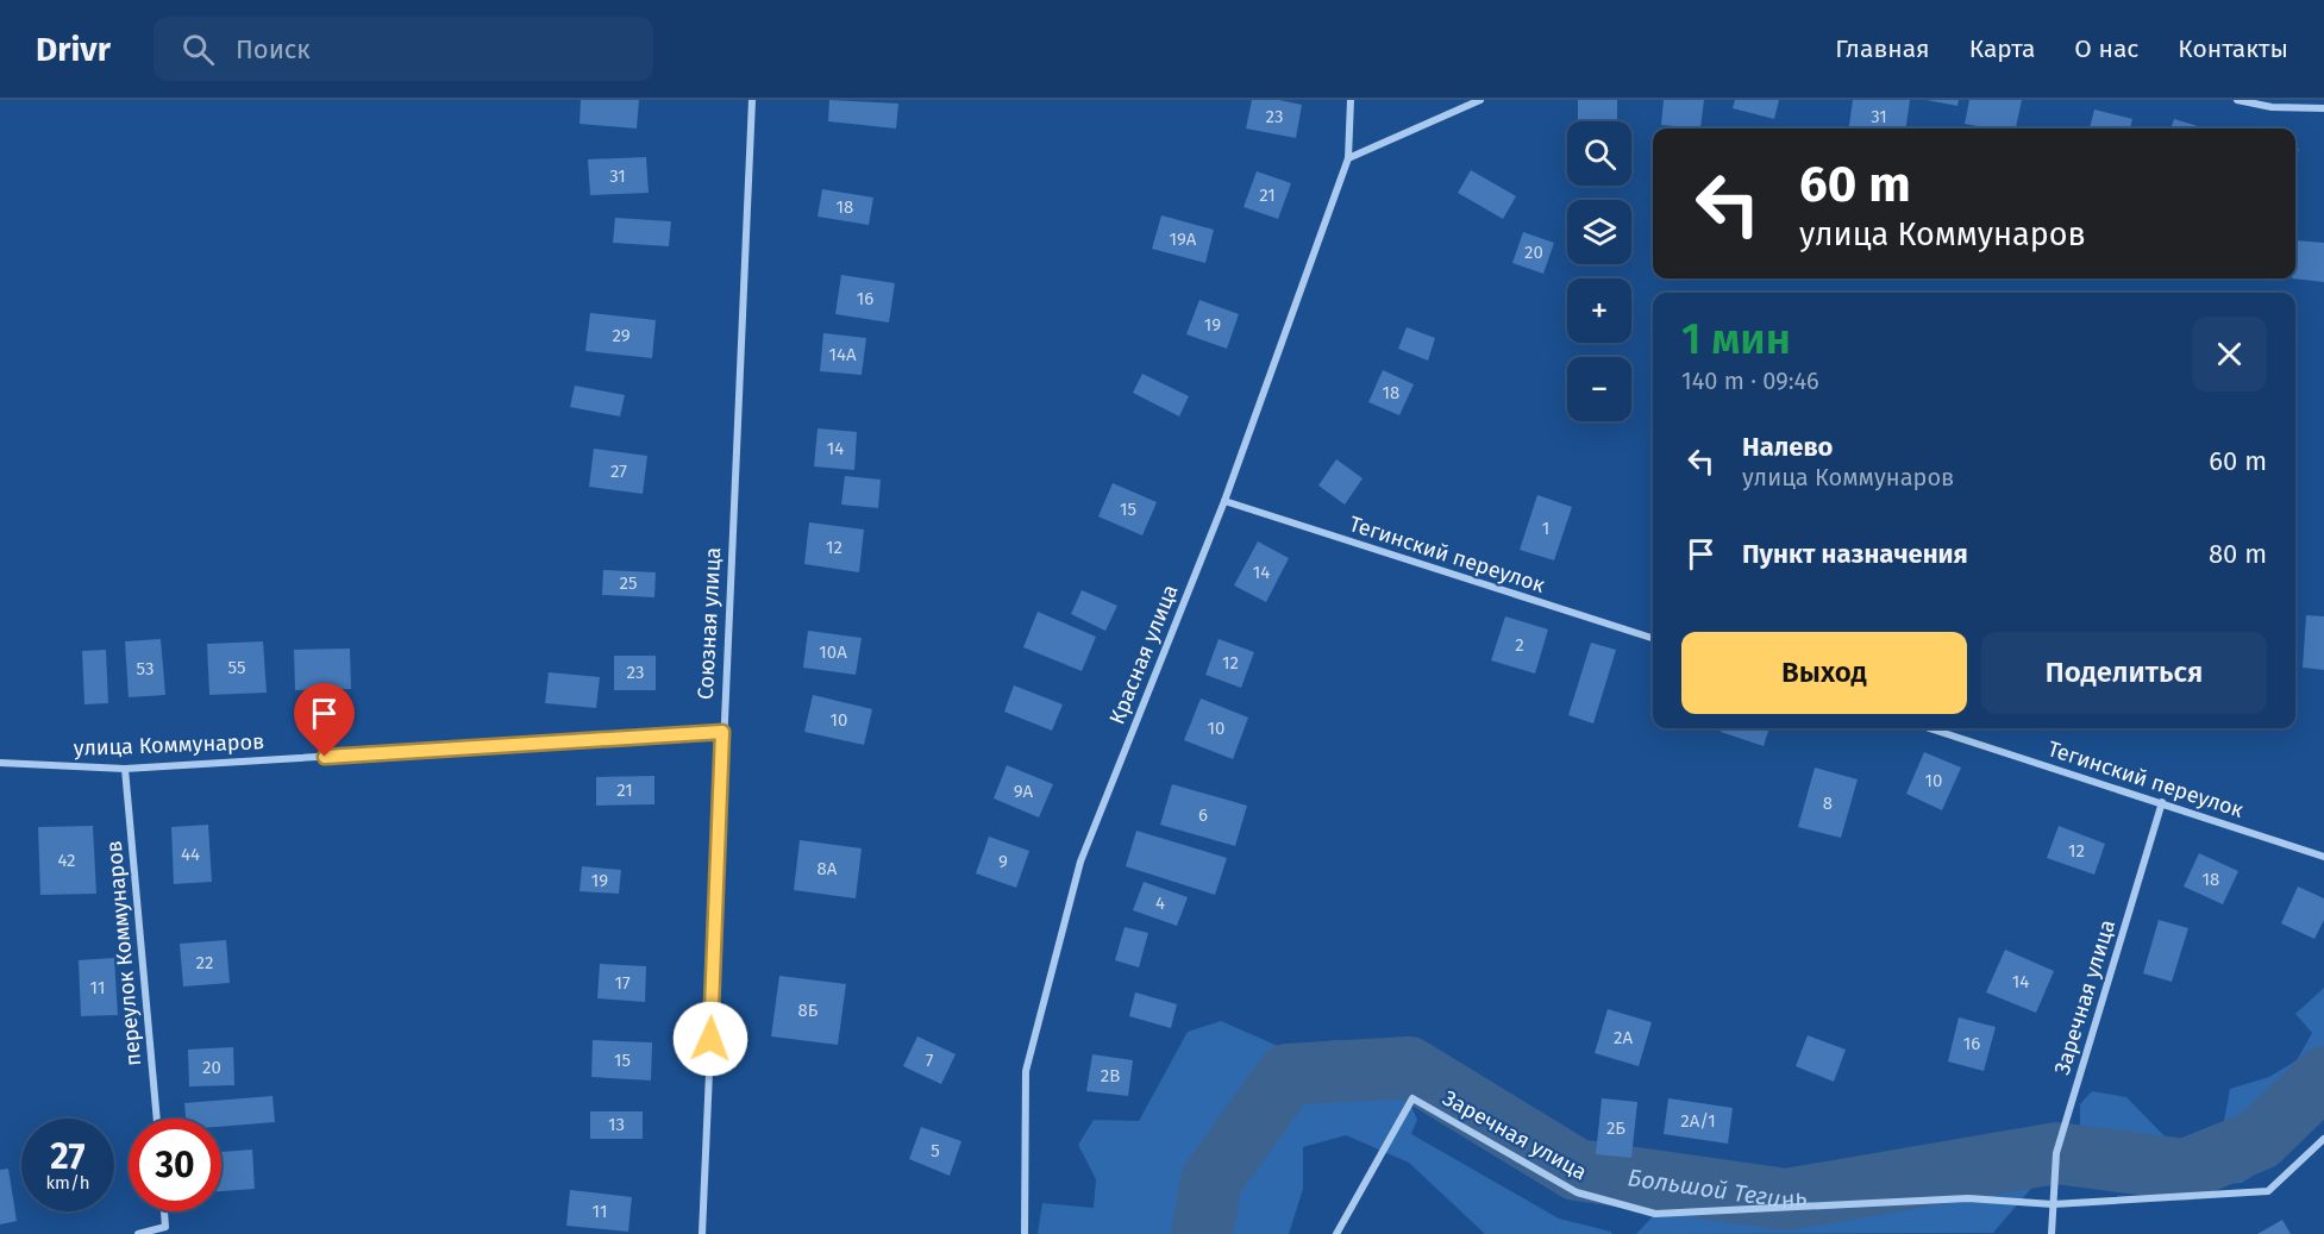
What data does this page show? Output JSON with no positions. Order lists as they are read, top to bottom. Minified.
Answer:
{"streets":{"street":["Тегинский переулок","Союзная улица","Красная улица","улица Коммунаров","переулок Коммунаров","Заречная улица"]},"crossings":[["Тегинский переулок","Красная улица"],["Тегинский переулок","Заречная улица"],["Союзная улица","улица Коммунаров"],["улица Коммунаров","переулок Коммунаров"]],"water":["Большой Тегинь"],"house_numbers":["23","31","31","21","18","19А","20","16","19","29","14А","18","14","27","15","1","12","14","25","2","10А","12","55","53","23","10","10","10","21","9А","8","6","12","44","42","9","8А","18","19","4","22","14","17","11","8Б","2А","16","15","7","20","2В","2А/1","13","2Б","5","11"],"page":{"header":"Drivr","search":"Поиск","nav":["Главная","Карта","О нас","Контакты"],"map_buttons":["+","−"],"turn":["60 m","улица Коммунаров"],"heading":["1 мин","140 m · 09:46"],"list":[{"name":"Налево","note":"улица Коммунаров","value":"60 m"},{"name":"Пункт назначения","value":"80 m"}],"buttons":["Выход","Поделиться"],"speed":"27 km/h","limit":"30"}}
